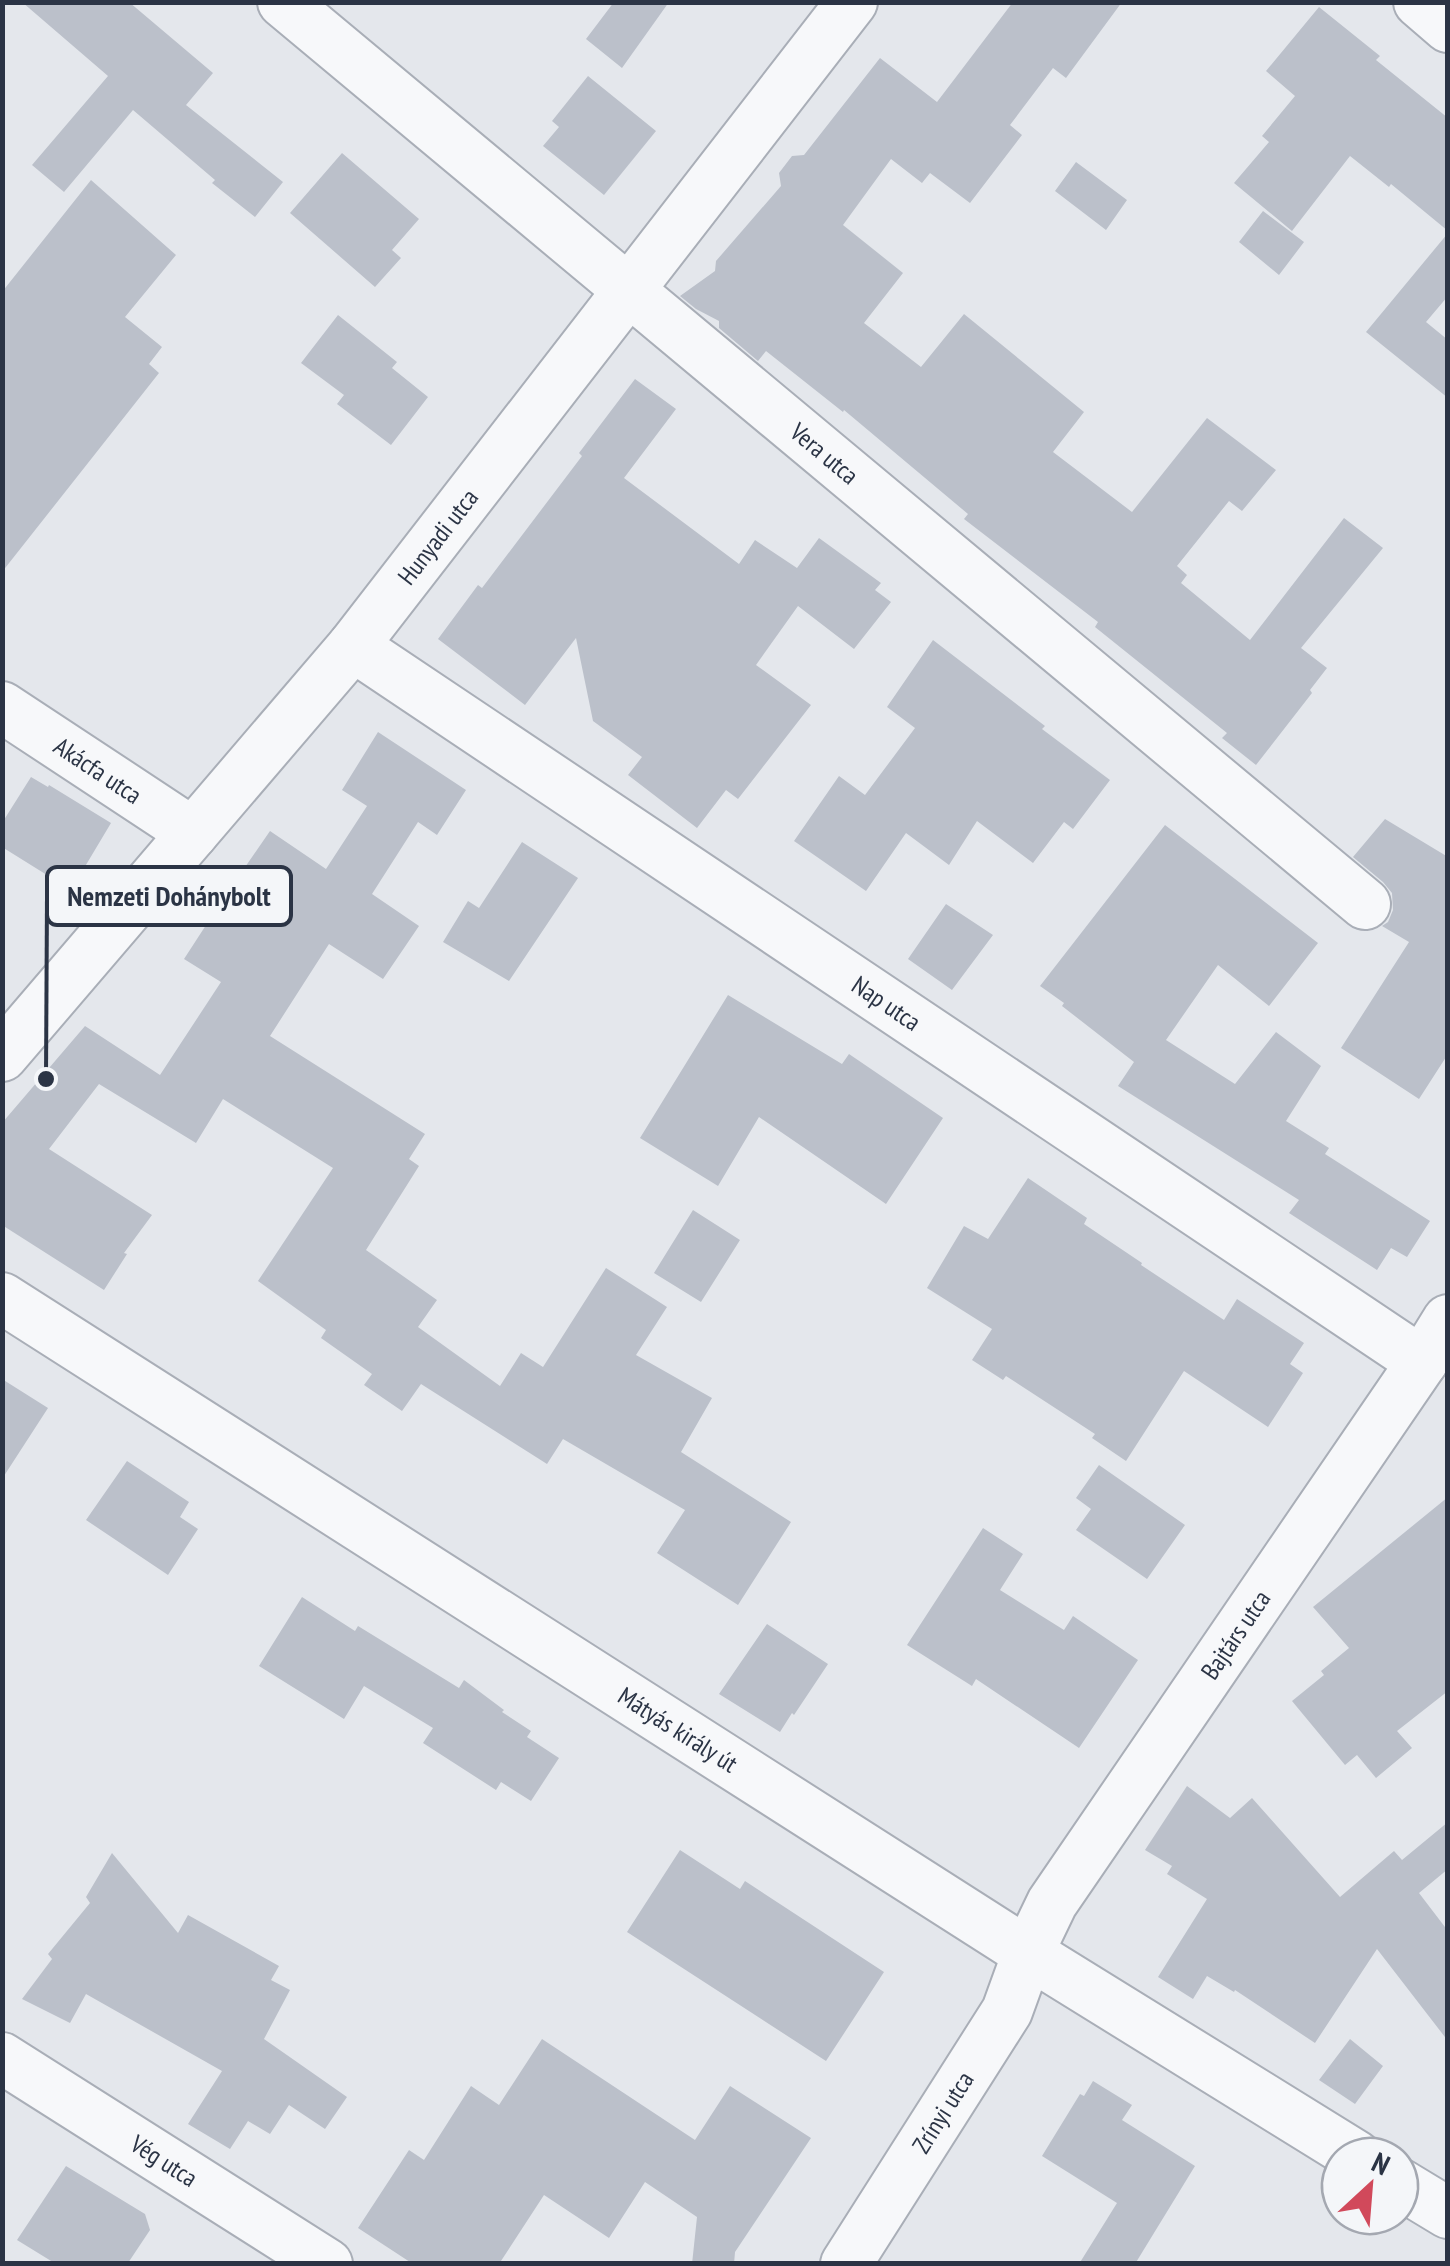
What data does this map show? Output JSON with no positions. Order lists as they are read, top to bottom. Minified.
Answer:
{"streets":{"street":["Vera utca","Hunyadi utca","Akácfa utca","Nap utca","Bajtárs utca","Mátyás király út","Zrínyi utca","Vég utca"]},"crossings":[["Vera utca","Hunyadi utca"],["Hunyadi utca","Akácfa utca"],["Hunyadi utca","Nap utca"],["Nap utca","Bajtárs utca"],["Bajtárs utca","Mátyás király út"],["Bajtárs utca","Zrínyi utca"],["Mátyás király út","Zrínyi utca"]],"places":["Nemzeti Dohánybolt"],"north":"top right"}
